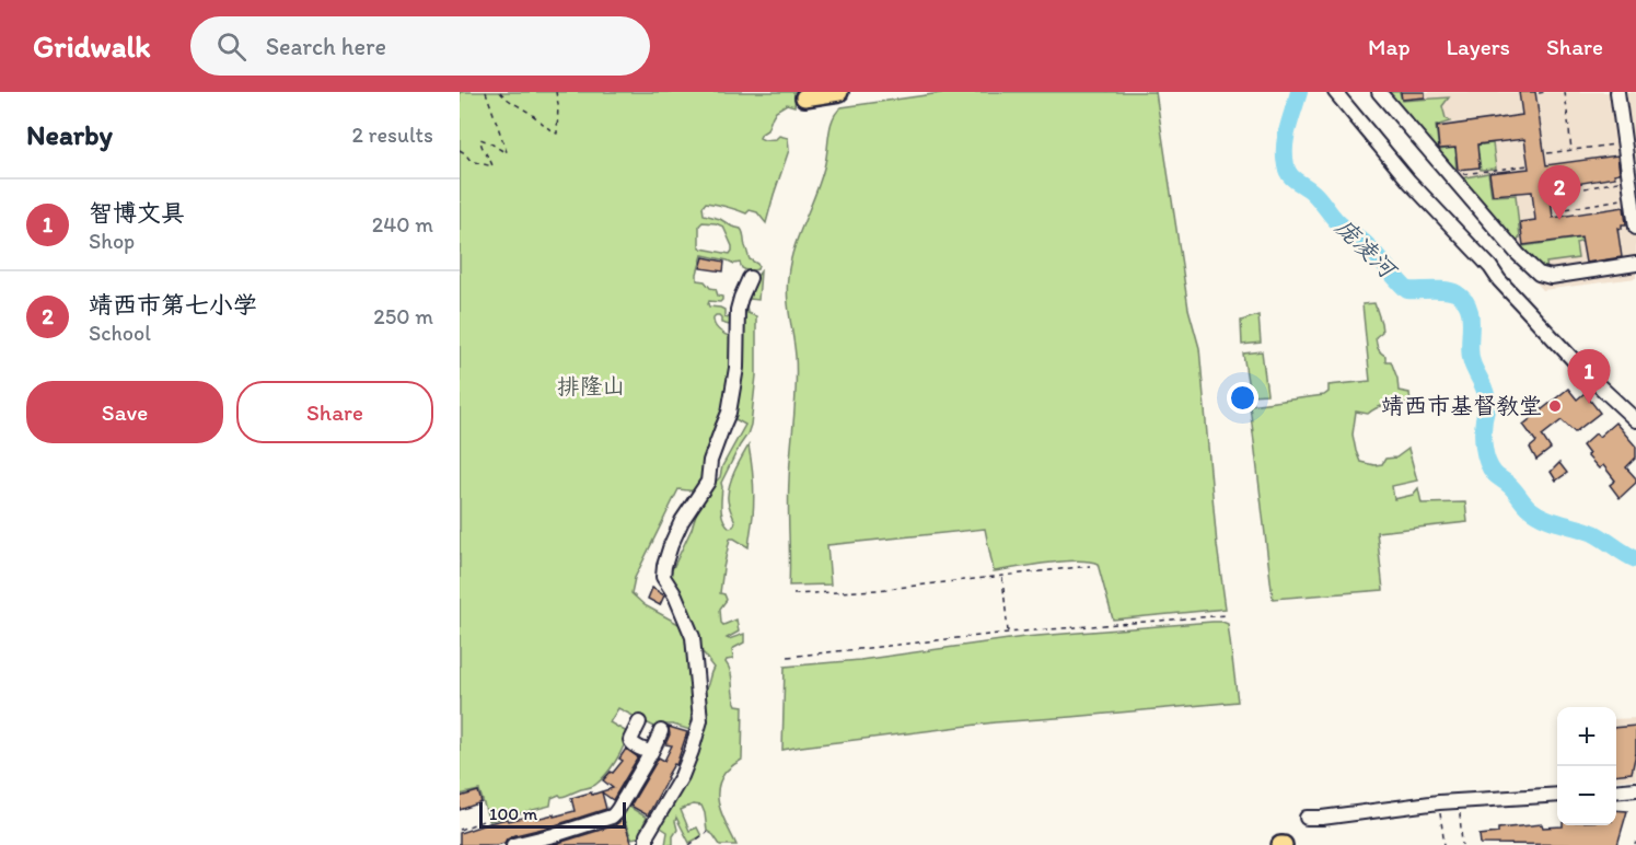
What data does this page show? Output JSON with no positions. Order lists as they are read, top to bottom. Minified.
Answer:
{"water":["庞凌河"],"parks":["排隆山"],"places":["靖西市基督教堂"],"scale_bar":"100 m","page":{"header":"Gridwalk","search":"Search here","nav":["Map","Layers","Share"],"heading":["Nearby","2 results"],"pins":["2","1"],"list":[{"mark":"1","name":"智博文具","note":"Shop","value":"240 m"},{"mark":"2","name":"靖西市第七小学","note":"School","value":"250 m"}],"buttons":["Save","Share"],"map_buttons":["+","−"],"scale":"100 m"}}
